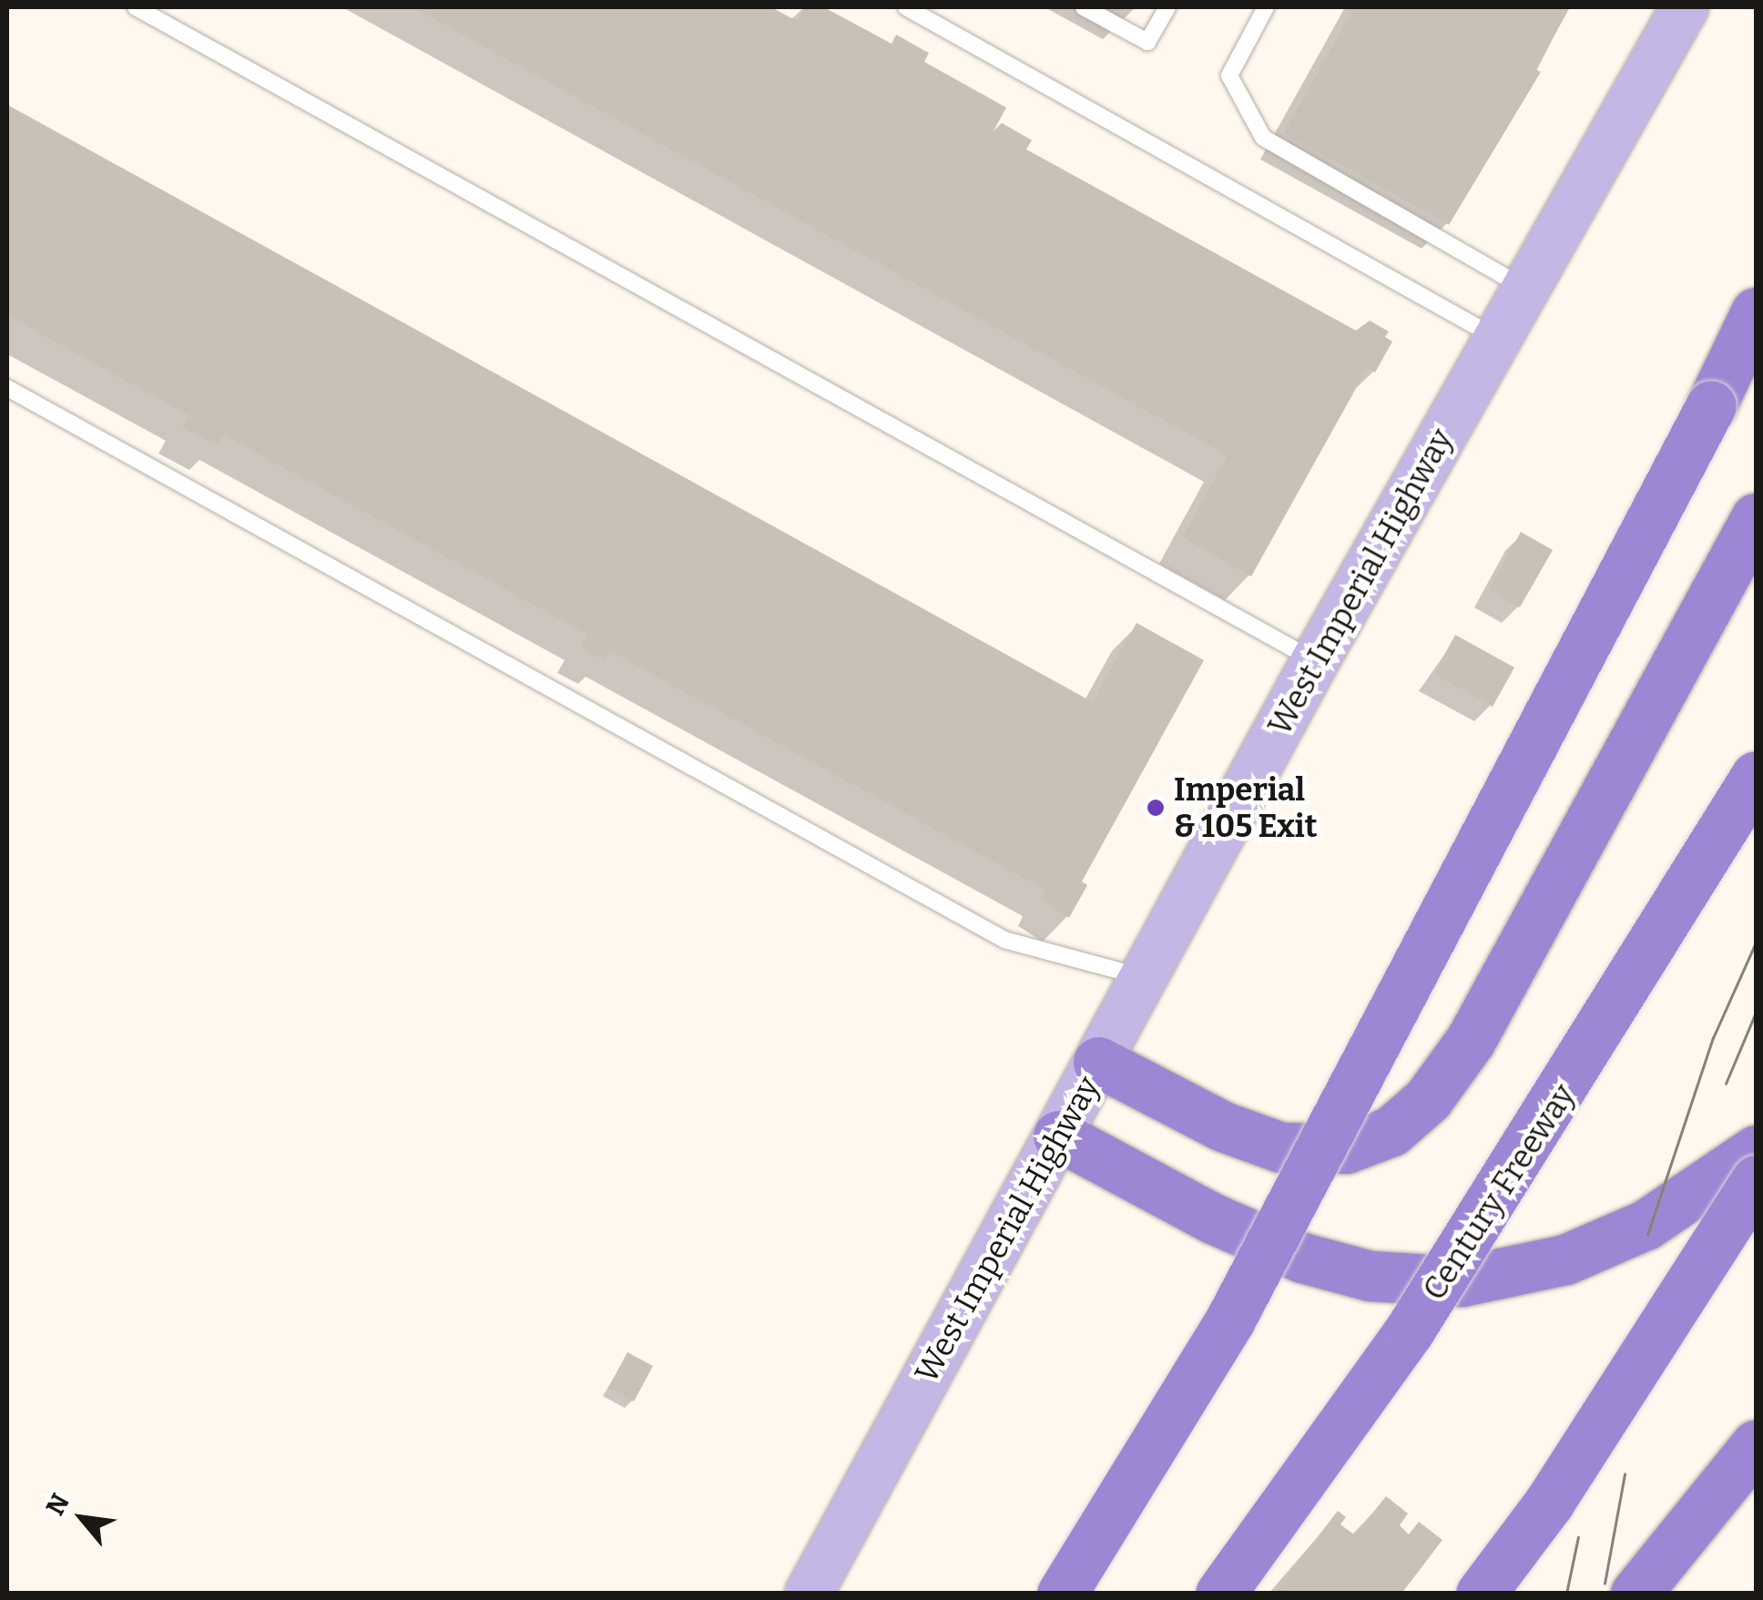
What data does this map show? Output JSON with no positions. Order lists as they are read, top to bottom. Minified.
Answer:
{"streets":{"highway":["Century Freeway"],"main road":["West Imperial Highway"]},"places":["Imperial & 105 Exit"],"north":"top left"}
